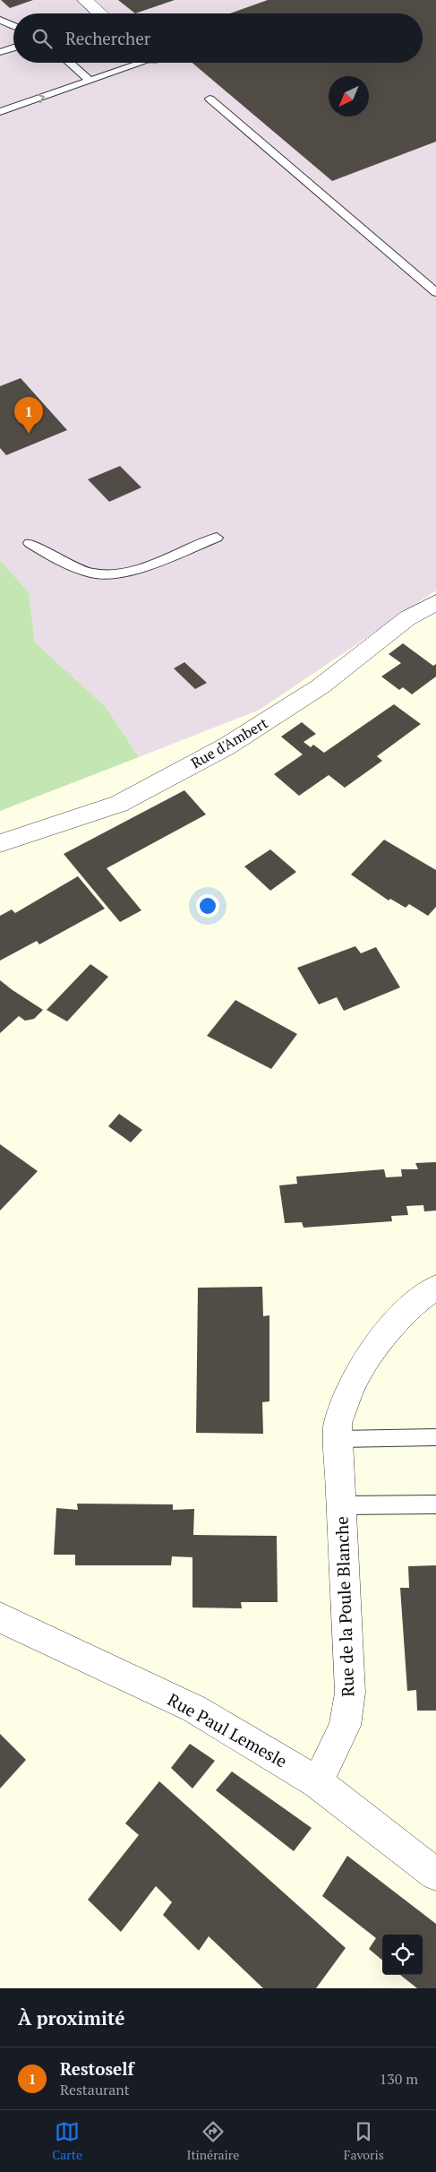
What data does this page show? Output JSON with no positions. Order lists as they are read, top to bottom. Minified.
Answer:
{"streets":{"street":["Rue d'Ambert","Rue de la Poule Blanche","Rue Paul Lemesle"]},"crossings":[["Rue de la Poule Blanche","Rue Paul Lemesle"]],"north":"bottom left","page":{"search":"Rechercher","pins":"1","heading":"À proximité","list":[{"mark":"1","name":"Restoself","note":"Restaurant","value":"130 m"}],"nav":["Carte","Itinéraire","Favoris"]}}
